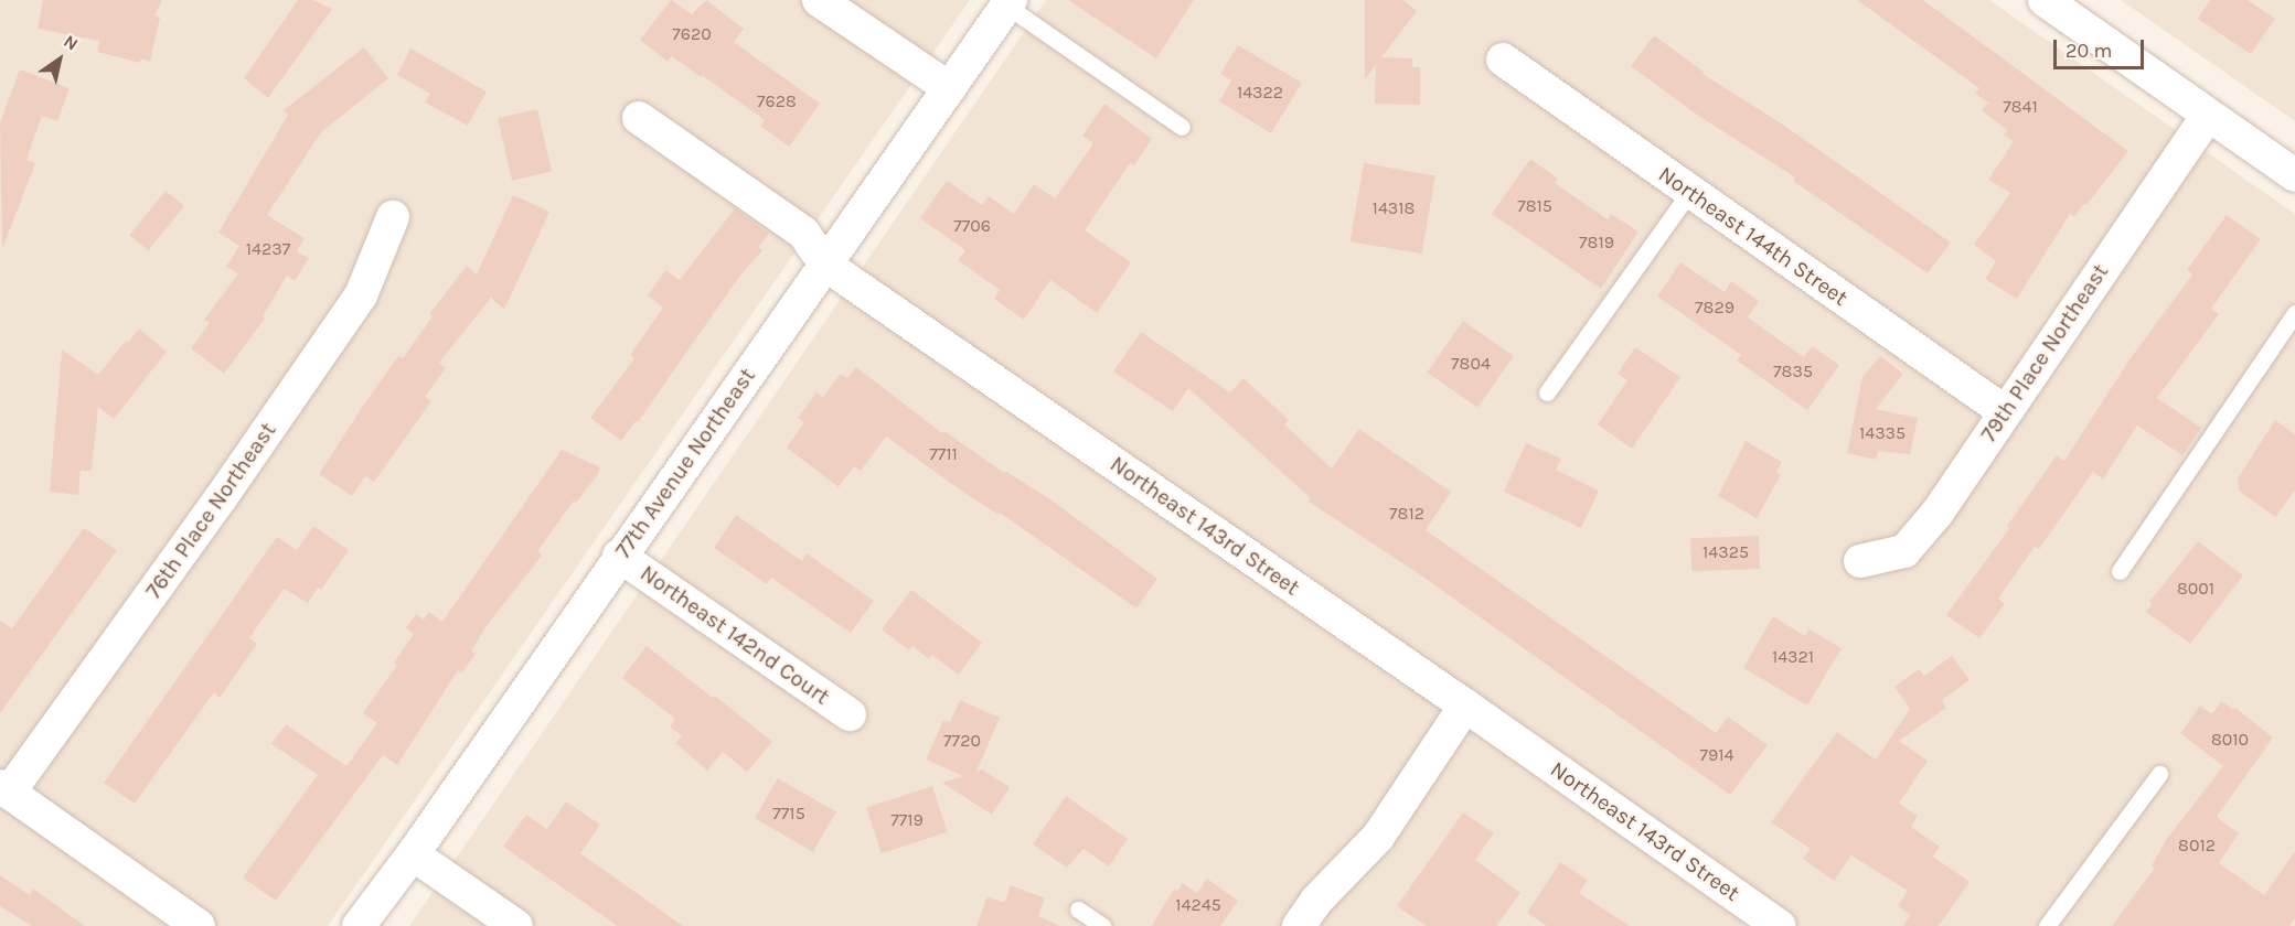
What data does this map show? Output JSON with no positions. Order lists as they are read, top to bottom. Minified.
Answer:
{"streets":{"street":["Northeast 144th Street","79th Place Northeast","77th Avenue Northeast","76th Place Northeast","Northeast 143rd Street","Northeast 142nd Court"]},"crossings":[["Northeast 144th Street","79th Place Northeast"],["77th Avenue Northeast","Northeast 143rd Street"],["77th Avenue Northeast","Northeast 142nd Court"]],"house_numbers":["7620","14322","7628","7841","7815","14318","7706","7819","14237","7829","7804","7835","14335","7711","7812","14325","8001","14321","8010","7720","7914","7715","7719","8012","14245"],"scale_bar":"20 m","north":"top right"}
